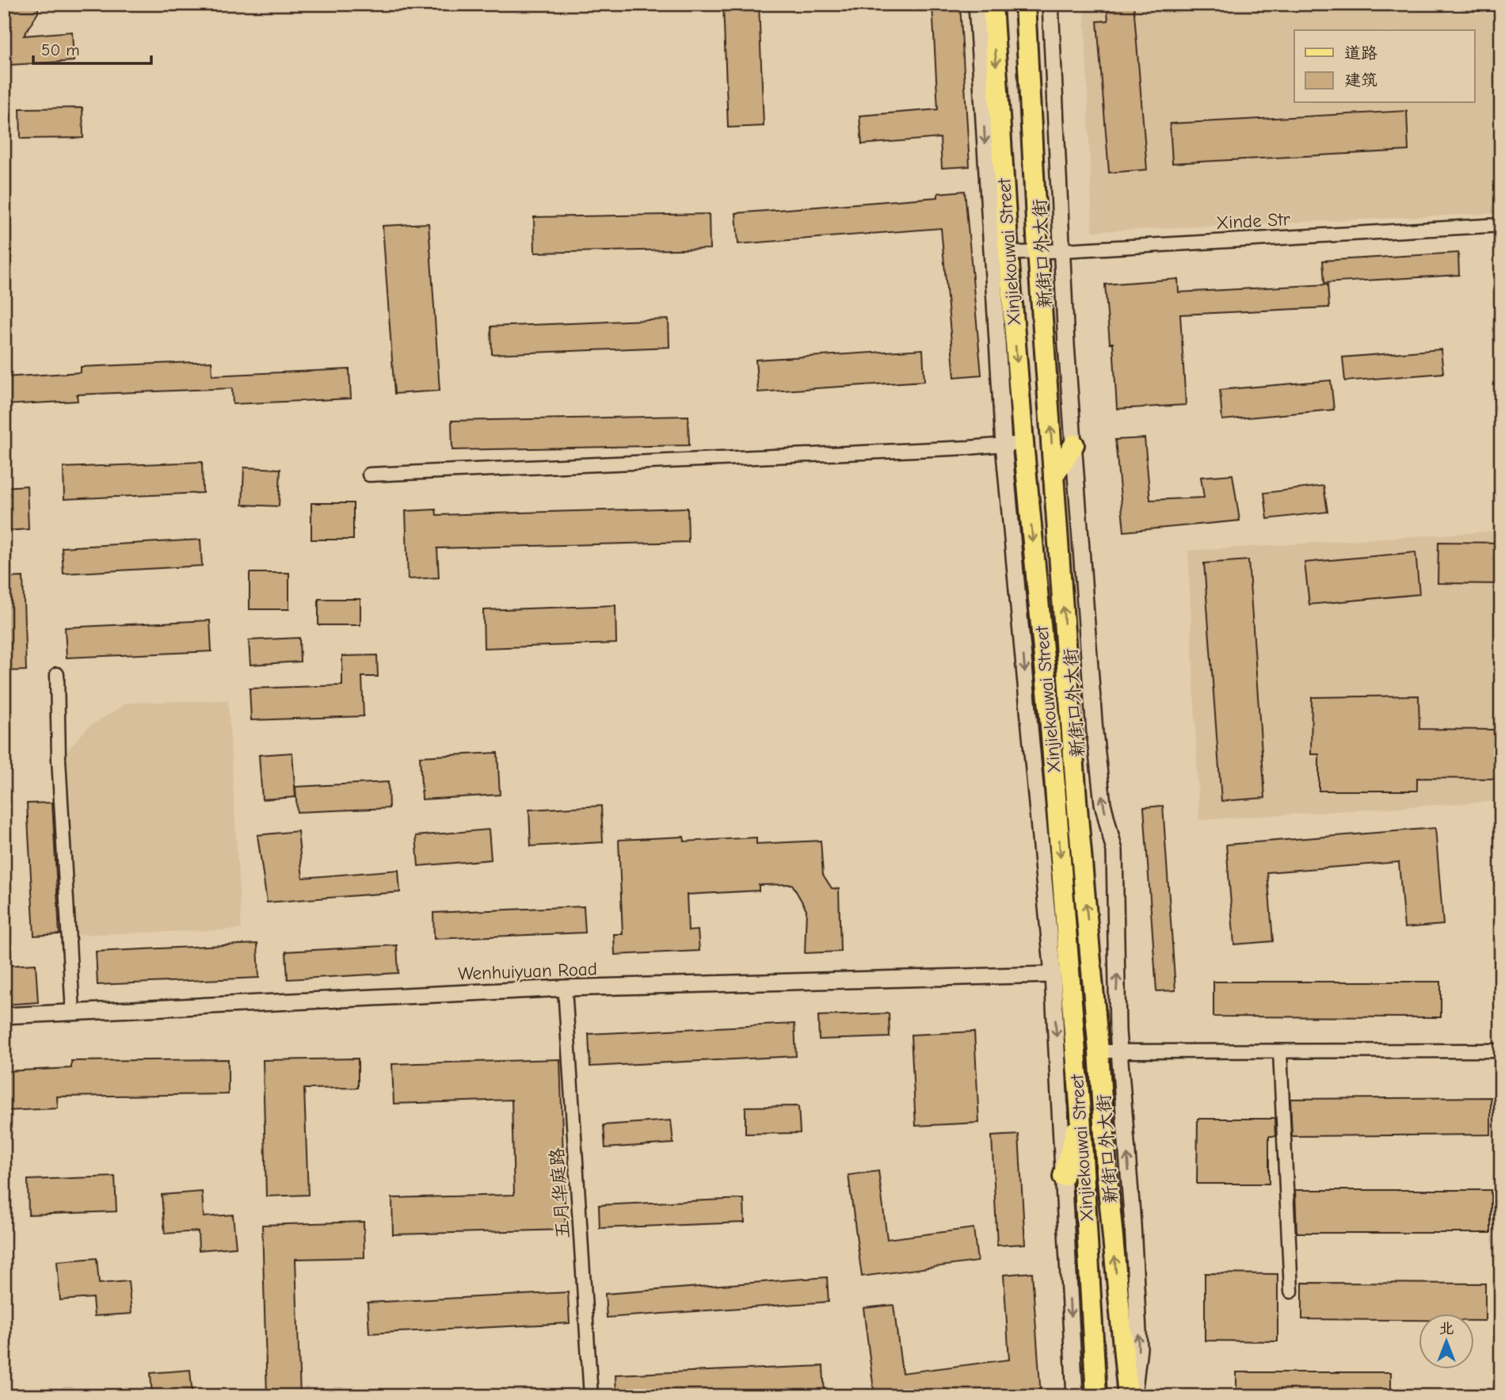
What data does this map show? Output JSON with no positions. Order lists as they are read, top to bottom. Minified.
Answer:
{"streets":{"main road":["Xinjiekouwai Street"],"street":["Xinde Str","新街口外大街","Wenhuiyuan Road","五月华庭路"]},"crossings":[["Xinde Str","Xinjiekouwai Street"],["Xinde Str","新街口外大街"],["Xinjiekouwai Street","Wenhuiyuan Road"],["Wenhuiyuan Road","五月华庭路"]],"legend":["道路","建筑"],"scale_bar":"50 m","north":"top"}
